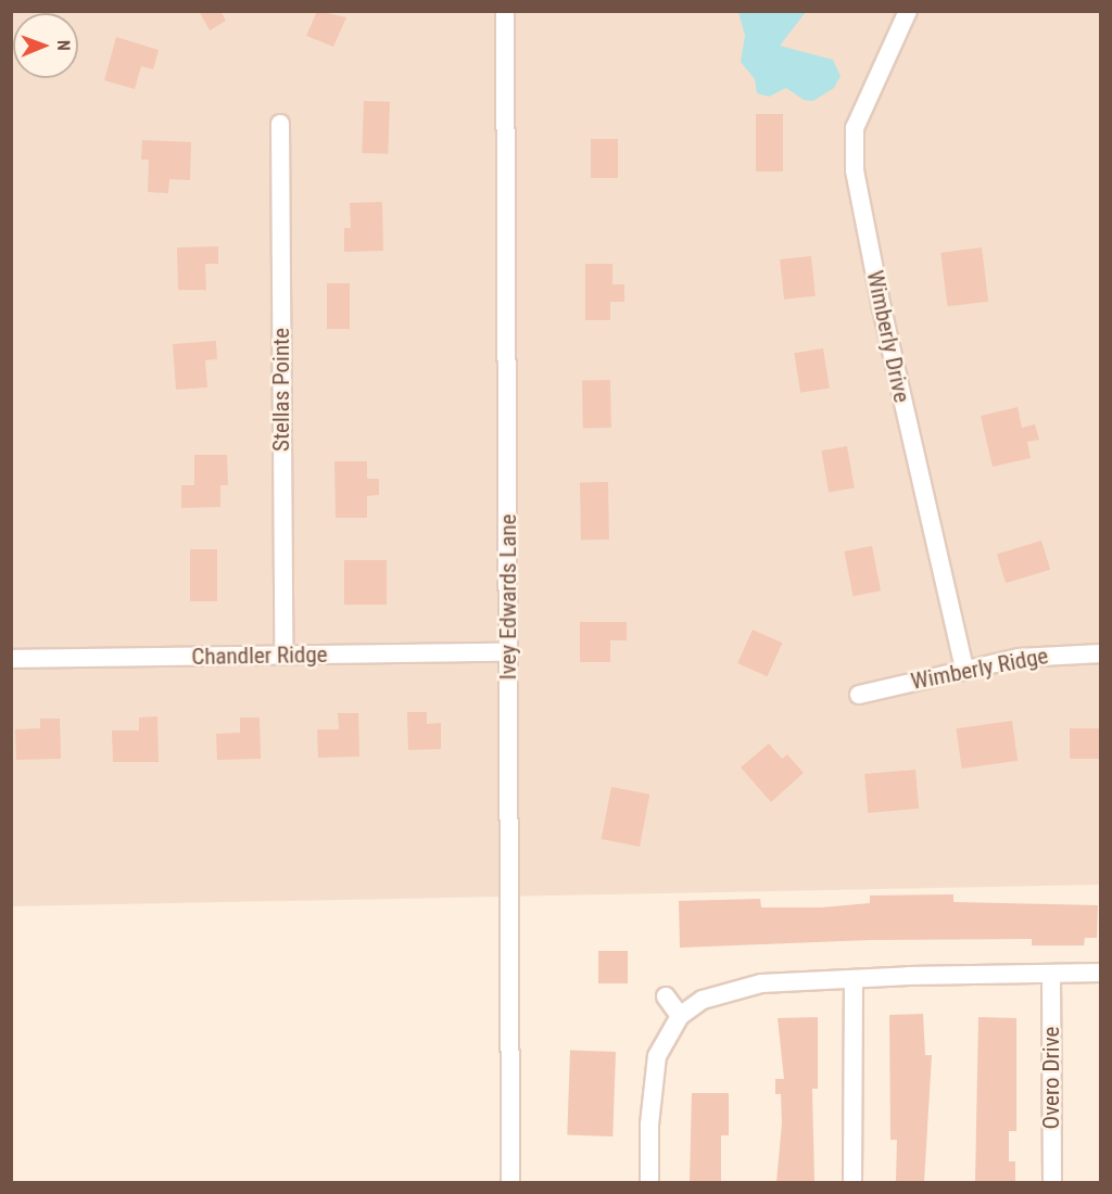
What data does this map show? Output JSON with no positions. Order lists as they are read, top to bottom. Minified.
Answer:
{"streets":{"street":["Wimberly Drive","Stellas Pointe","Ivey Edwards Lane","Chandler Ridge","Wimberly Ridge","Overo Drive"]},"crossings":[["Wimberly Drive","Wimberly Ridge"],["Stellas Pointe","Chandler Ridge"],["Ivey Edwards Lane","Chandler Ridge"]],"north":"right"}
